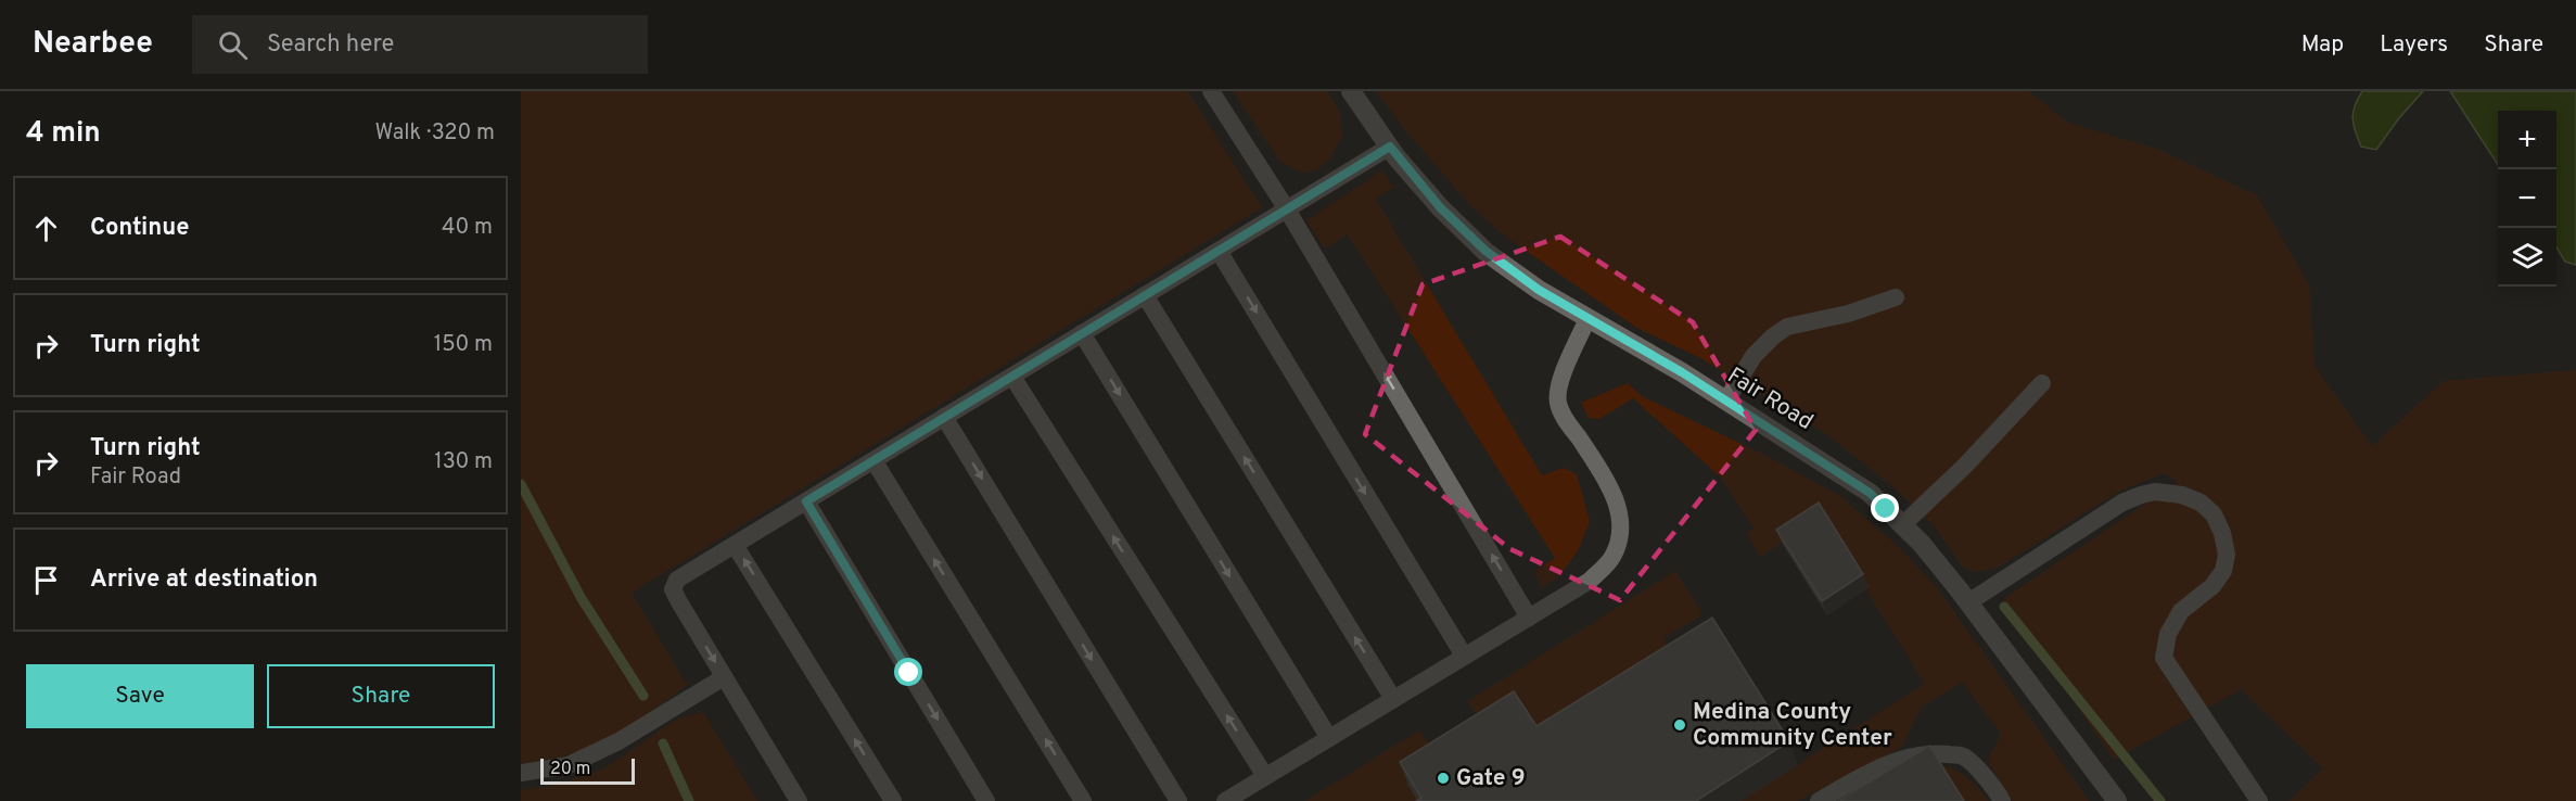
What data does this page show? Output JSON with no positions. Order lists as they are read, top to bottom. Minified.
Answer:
{"streets":{"street":["Fair Road"]},"places":["Medina County Community Center","Gate 9"],"scale_bar":"20 m","page":{"header":"Nearbee","search":"Search here","nav":["Map","Layers","Share"],"heading":["4 min","Walk · 320 m"],"map_buttons":["+","−"],"list":[["Continue","40 m"],["Turn right","150 m"],["Turn right","Fair Road","130 m"],"Arrive at destination"],"buttons":["Save","Share"],"scale":"20 m"}}
